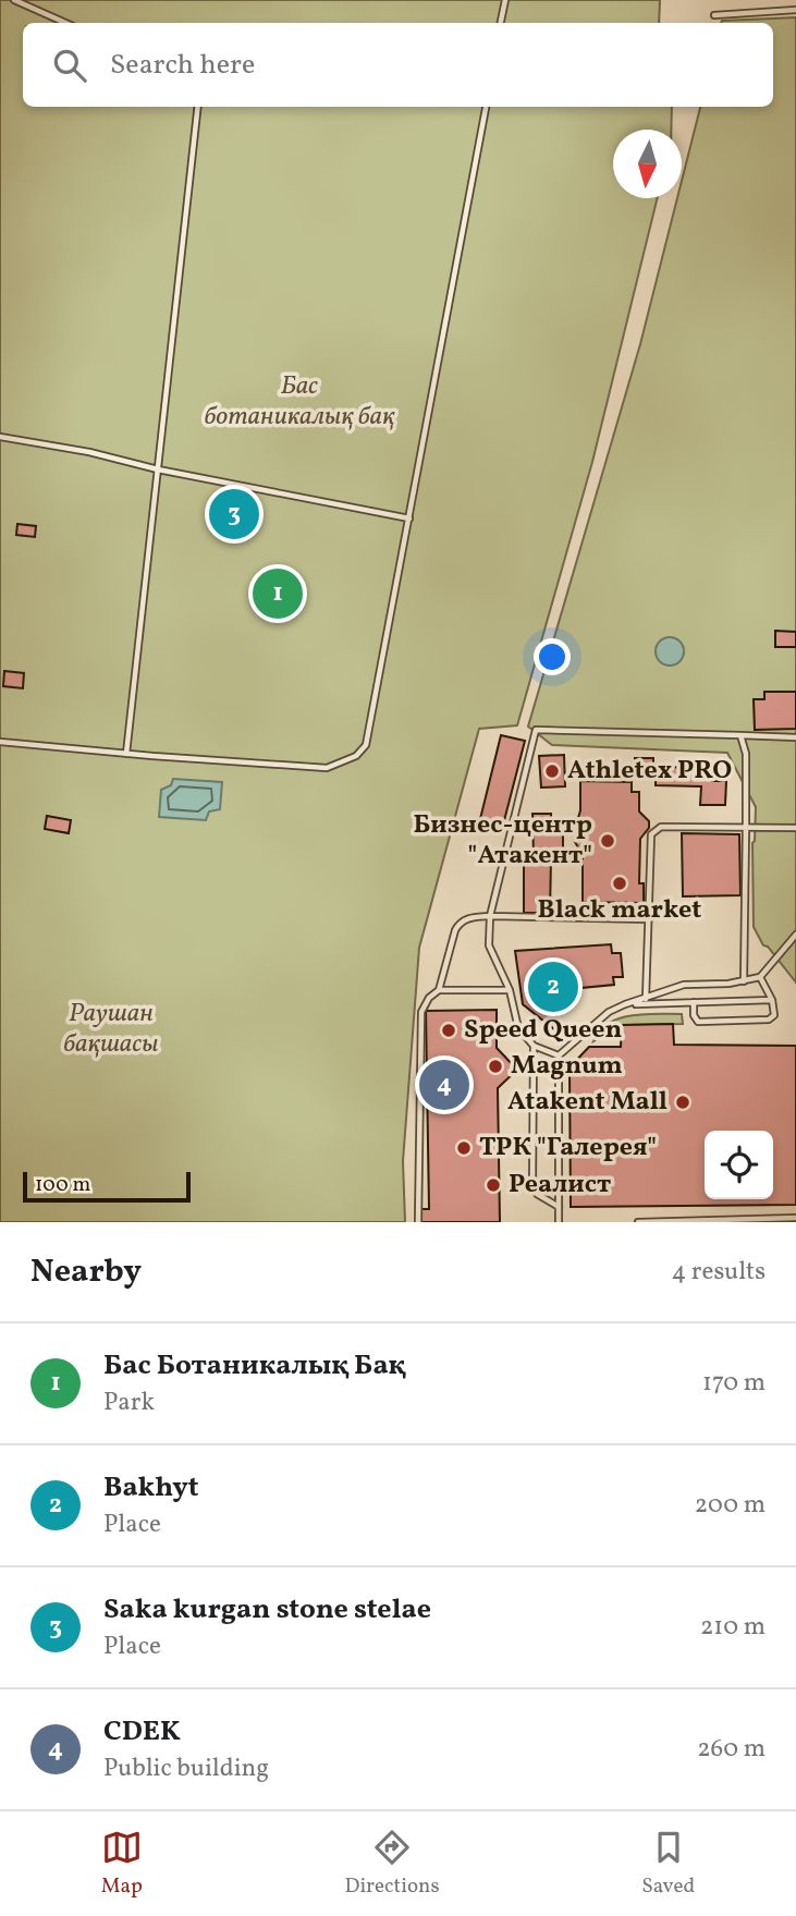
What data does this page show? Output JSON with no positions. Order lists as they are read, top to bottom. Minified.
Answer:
{"parks":["Бас ботаникалық бақ","Раушан бақшасы"],"places":["Athletex PRO","Бизнес-центр \"Атакент\"","Black market","Speed Queen","Magnum","Atakent Mall","ТРК \"Галерея\"","Реалист"],"scale_bar":"100 m","north":"bottom","page":{"search":"Search here","pins":["3","1","2","4"],"scale":"100 m","heading":["Nearby","4 results"],"list":[{"mark":"1","name":"Бас Ботаникалық Бақ","note":"Park","value":"170 m"},{"mark":"2","name":"Bakhyt","note":"Place","value":"200 m"},{"mark":"3","name":"Saka kurgan stone stelae","note":"Place","value":"210 m"},{"mark":"4","name":"CDEK","note":"Public building","value":"260 m"}],"nav":["Map","Directions","Saved"]}}
